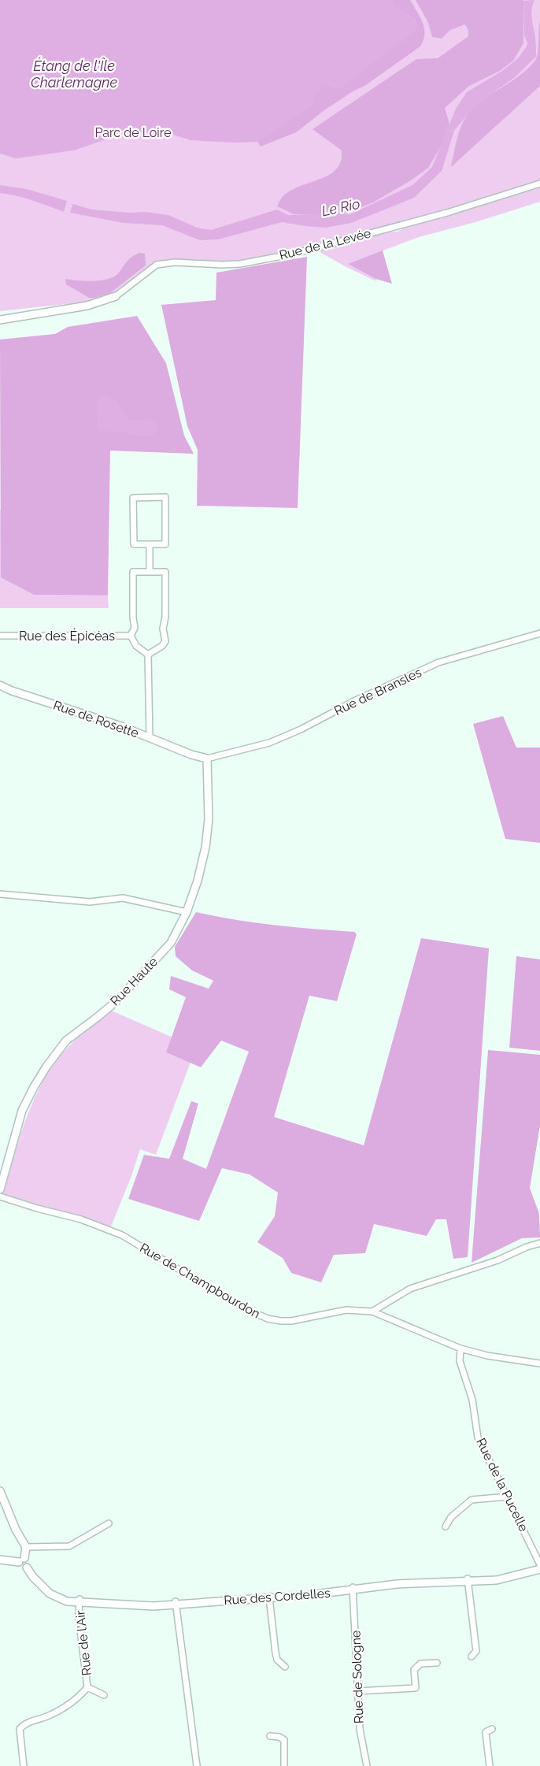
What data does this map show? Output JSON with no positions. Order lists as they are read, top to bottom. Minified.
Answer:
{"streets":{"street":["Rue de la Levée","Rue des Épicéas","Rue de Bransles","Rue de Rosette","Rue Haute","Rue de Champbourdon","Rue de la Pucelle","Rue des Cordelles","Rue de l'Air","Rue de Sologne"]},"crossings":[["Rue de Bransles","Rue de Rosette"],["Rue de Bransles","Rue Haute"],["Rue de Rosette","Rue Haute"],["Rue de Champbourdon","Rue de la Pucelle"],["Rue des Cordelles","Rue de l'Air"],["Rue des Cordelles","Rue de Sologne"]],"water":["Étang de l'Île Charlemagne","Le Rio"],"parks":["Parc de Loire"]}
